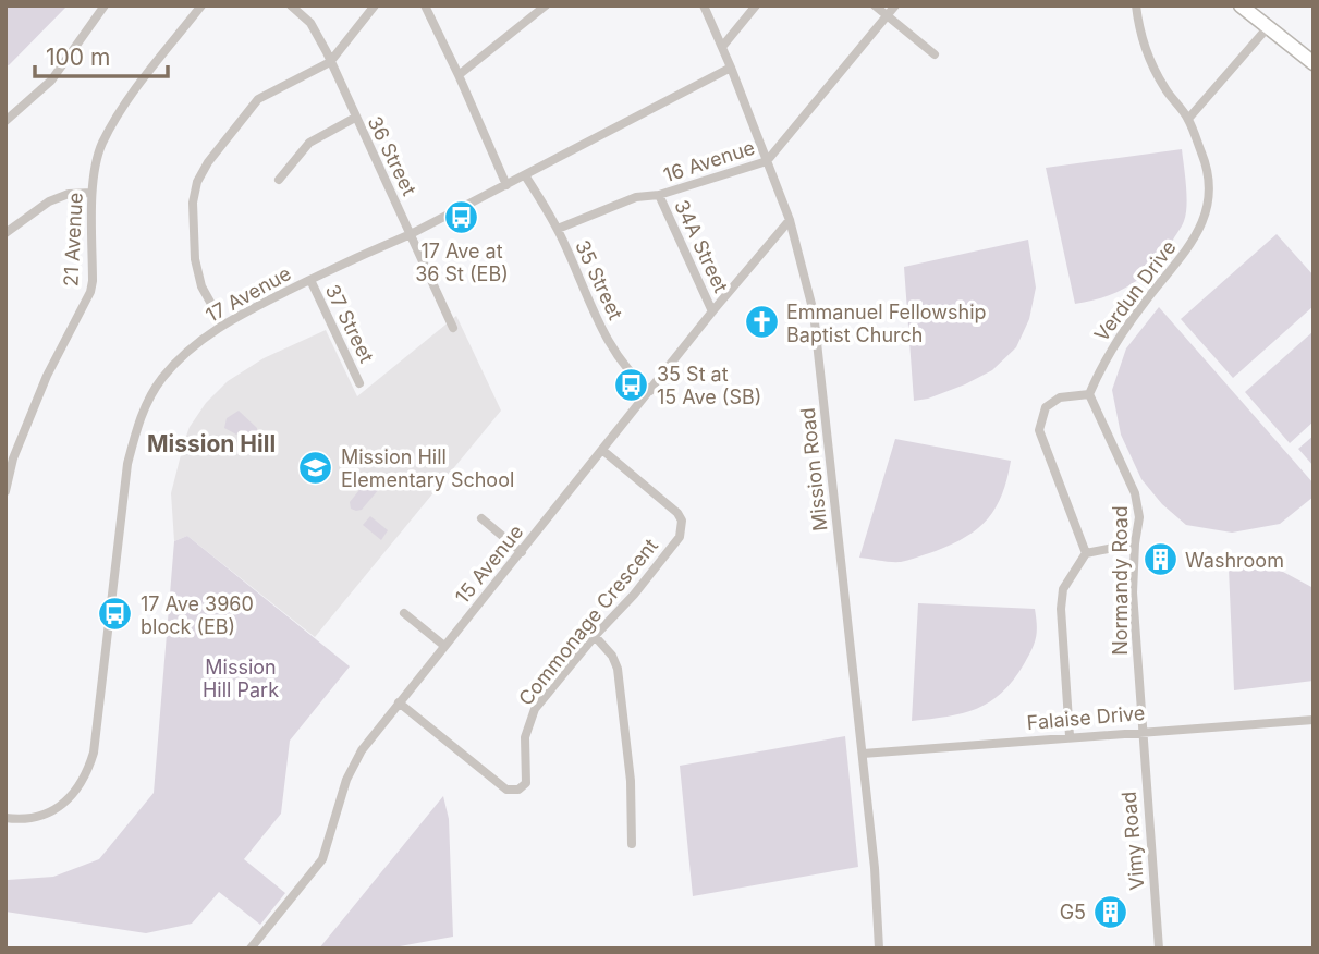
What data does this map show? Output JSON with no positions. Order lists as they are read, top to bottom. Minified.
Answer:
{"streets":{"street":["36 Street","16 Avenue","21 Avenue","34A Street","35 Street","Verdun Drive","17 Avenue","37 Street","Mission Road","15 Avenue","Normandy Road","Commonage Crescent","Falaise Drive","Vimy Road"]},"crossings":[["36 Street","17 Avenue"],["16 Avenue","34A Street"],["16 Avenue","35 Street"],["16 Avenue","Mission Road"],["34A Street","15 Avenue"],["35 Street","17 Avenue"],["35 Street","15 Avenue"],["Verdun Drive","Normandy Road"],["17 Avenue","37 Street"],["17 Avenue","Mission Road"],["Mission Road","15 Avenue"],["Mission Road","Falaise Drive"],["15 Avenue","Commonage Crescent"],["Normandy Road","Falaise Drive"],["Normandy Road","Vimy Road"],["Falaise Drive","Vimy Road"]],"districts":["Mission Hill"],"parks":["Mission Hill Park"],"places":{"bus stop":["17 Ave at 36 St (EB)","35 St at 15 Ave (SB)","17 Ave 3960 block (EB)"],"church":["Emmanuel Fellowship Baptist Church"],"school or university":["Mission Hill Elementary School"],"building":["Washroom","G5"]},"scale_bar":"100 m"}
